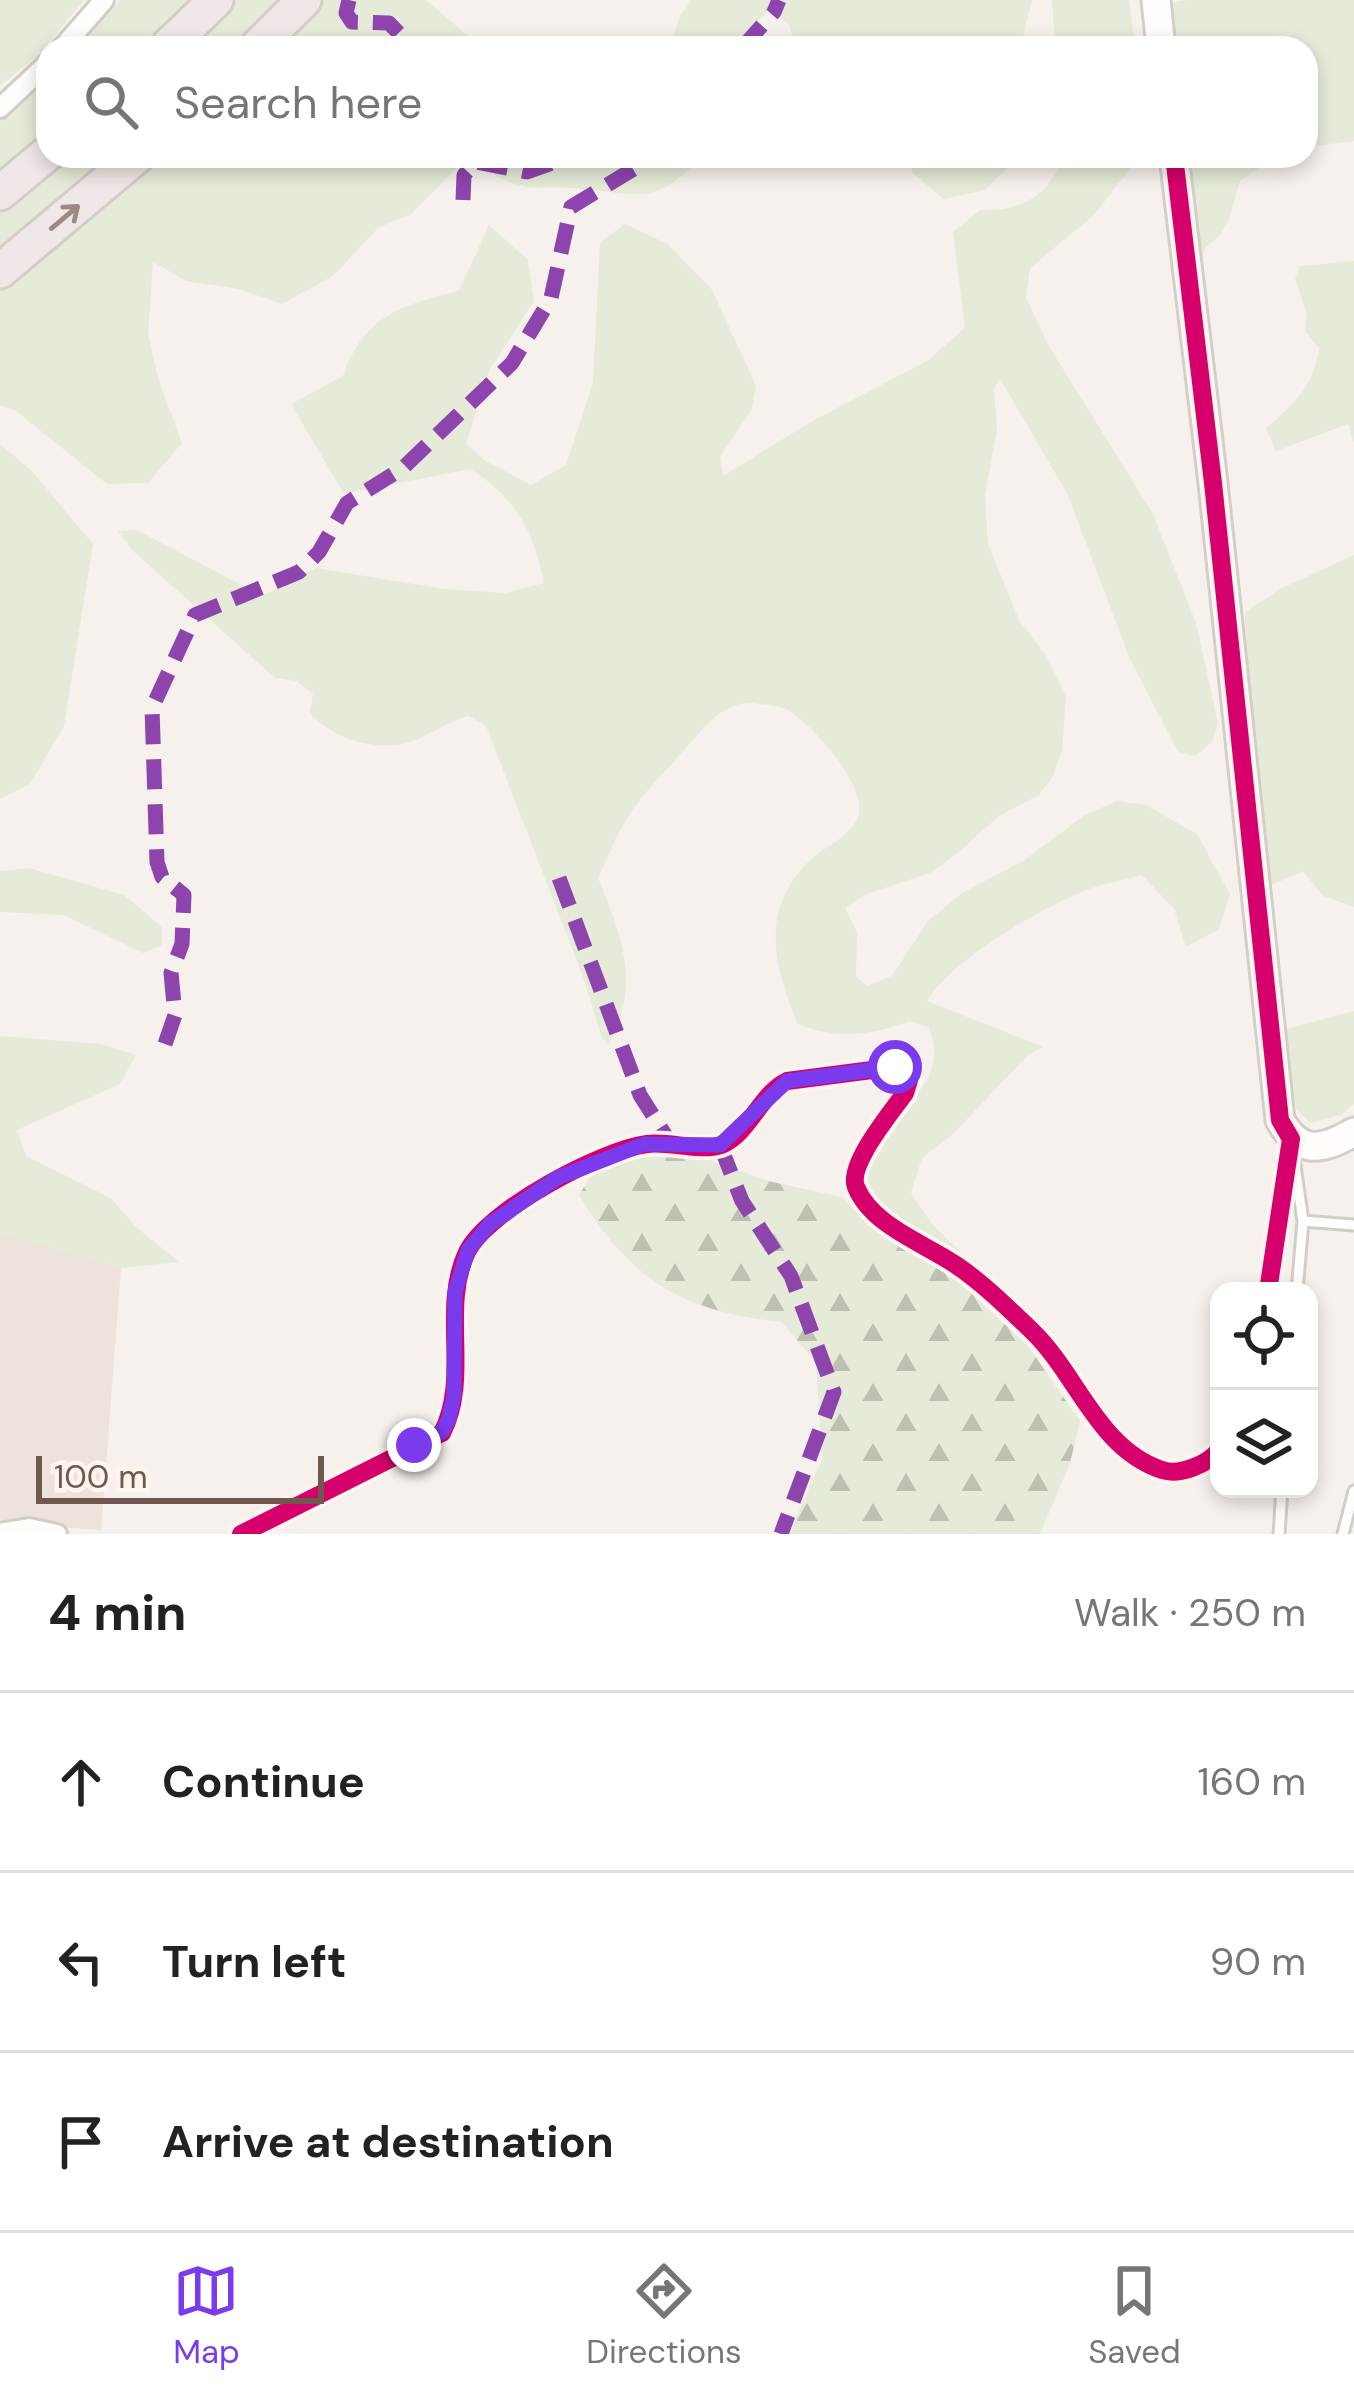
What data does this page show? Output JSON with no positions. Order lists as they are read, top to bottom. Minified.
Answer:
{"scale_bar":"100 m","page":{"search":"Search here","scale":"100 m","heading":["4 min","Walk · 250 m"],"list":[["Continue","160 m"],["Turn left","90 m"],"Arrive at destination"],"nav":["Map","Directions","Saved"]}}
